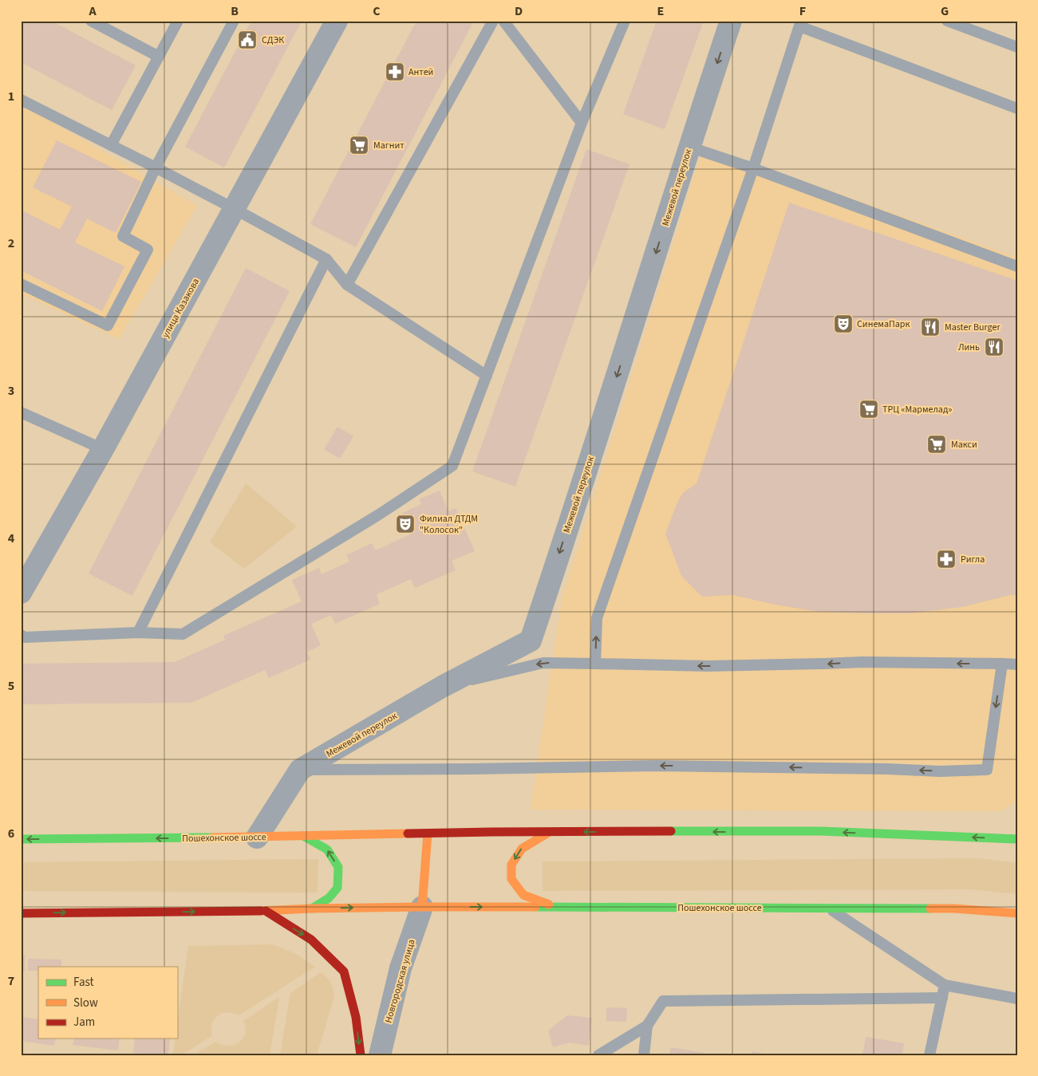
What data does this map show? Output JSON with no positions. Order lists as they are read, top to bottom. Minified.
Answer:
{"streets":{"main road":["Пошехонское шоссе"],"street":["Межевой переулок","улица Казакова","Новгородская улица"]},"crossings":[["Межевой переулок","Пошехонское шоссе"],["Пошехонское шоссе","Новгородская улица"]],"one_way":["Межевой переулок"],"places":{"public building":["СДЭК"],"pharmacy":["Антей","Ригла"],"supermarket":["Магнит","ТРЦ «Мармелад»","Макси"],"theatre":["СинемаПарк","Филиал ДТДМ \"Колосок\""],"restaurant":["Master Burger","Линь"]},"legend":["Fast","Slow","Jam"],"grid":{"columns":["A","B","C","D","E","F","G"],"rows":["1","2","3","4","5","6","7"]}}
